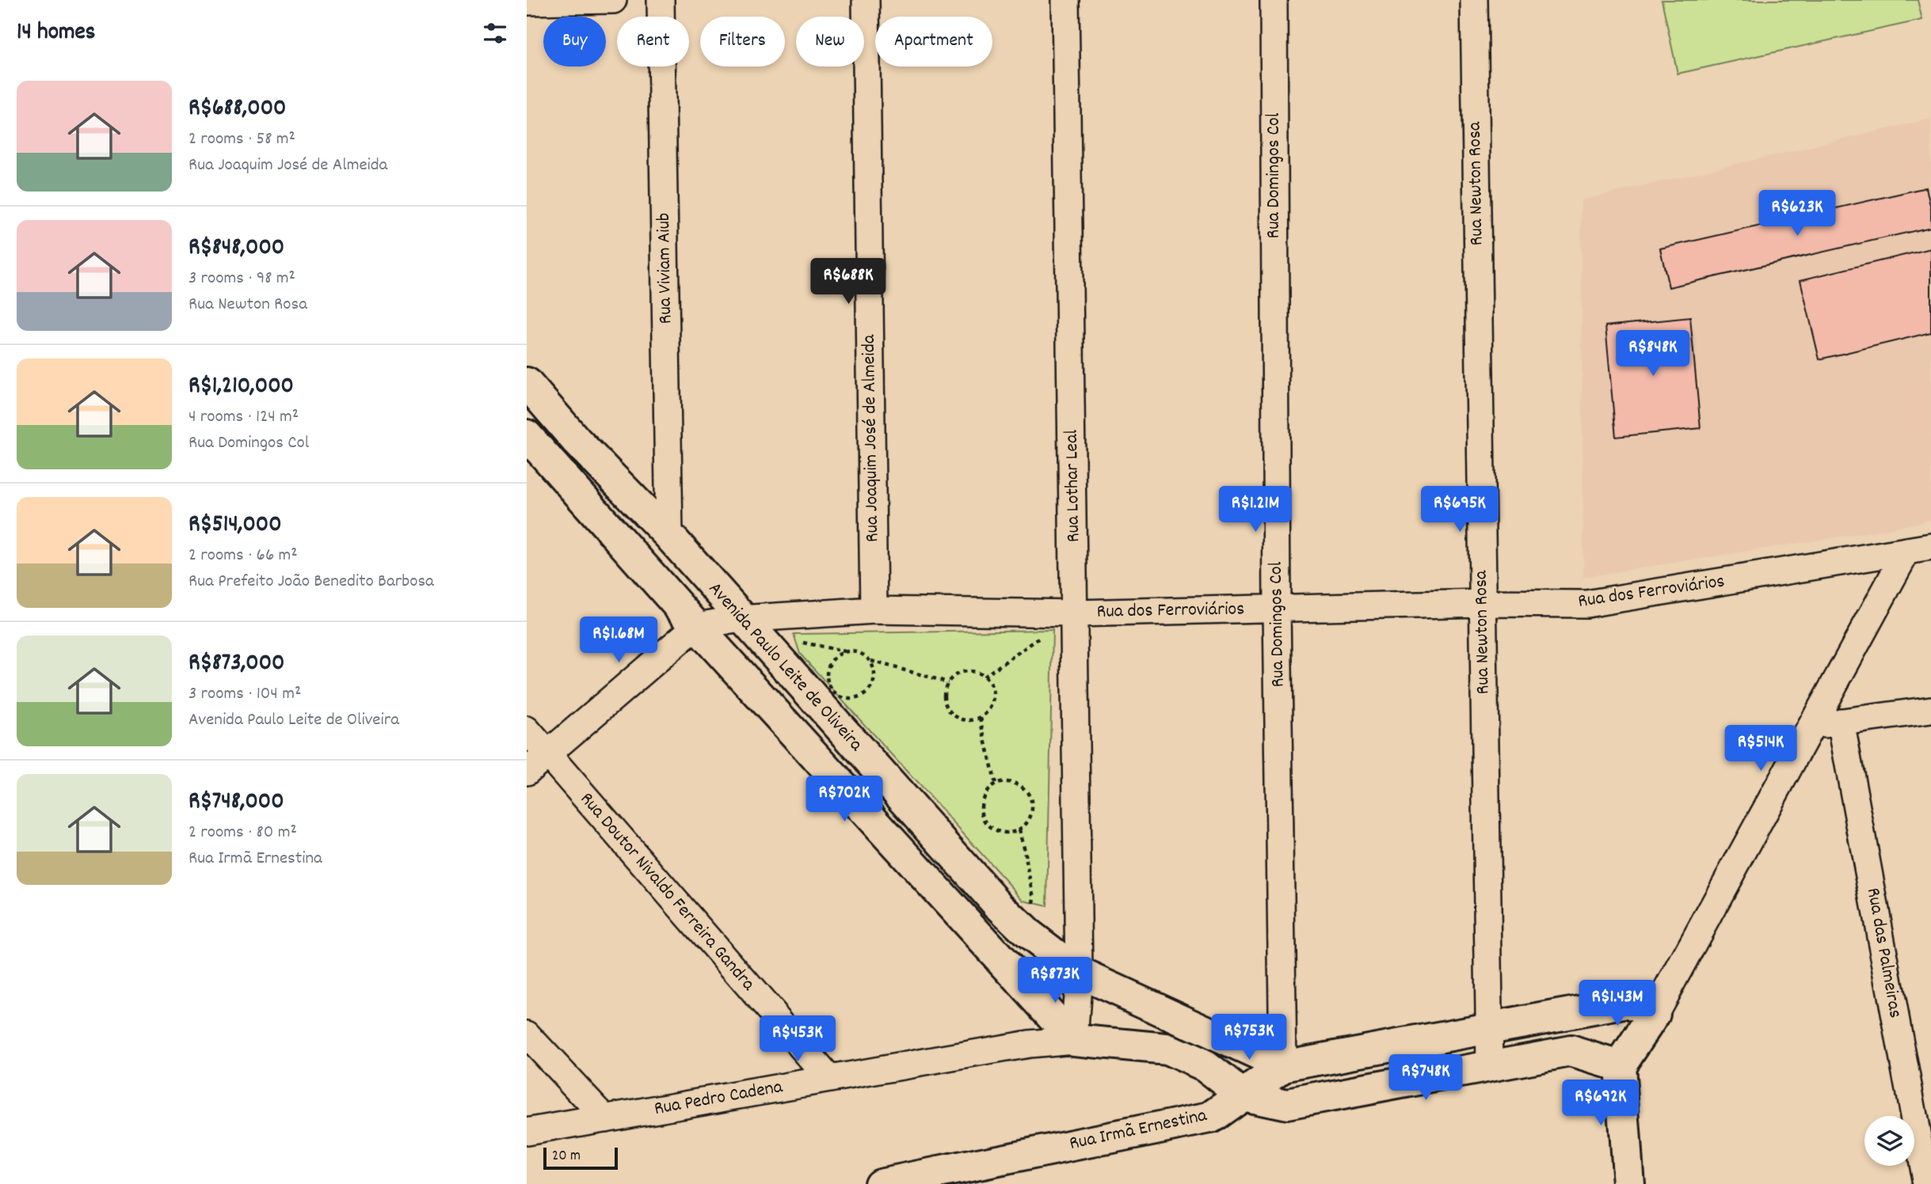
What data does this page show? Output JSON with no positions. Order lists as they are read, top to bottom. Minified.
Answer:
{"streets":{"street":["Rua Domingos Col","Rua Newton Rosa","Rua Viviam Aiub","Rua Joaquim José de Almeida","Rua Lothar Leal","Rua dos Ferroviários","Avenida Paulo Leite de Oliveira","Rua Doutor Nivaldo Ferreira Gandra","Rua das Palmeiras","Rua Pedro Cadena","Rua Irmã Ernestina"]},"crossings":[["Rua Domingos Col","Rua dos Ferroviários"],["Rua Domingos Col","Avenida Paulo Leite de Oliveira"],["Rua Newton Rosa","Rua dos Ferroviários"],["Rua Viviam Aiub","Avenida Paulo Leite de Oliveira"],["Rua Joaquim José de Almeida","Rua dos Ferroviários"],["Rua Lothar Leal","Rua dos Ferroviários"],["Rua Lothar Leal","Avenida Paulo Leite de Oliveira"],["Rua Lothar Leal","Rua Pedro Cadena"],["Rua dos Ferroviários","Avenida Paulo Leite de Oliveira"],["Avenida Paulo Leite de Oliveira","Rua Pedro Cadena"],["Rua Doutor Nivaldo Ferreira Gandra","Rua Pedro Cadena"]],"scale_bar":"20 m","page":{"heading":"14 homes","chip":["Buy","Rent","Filters","New","Apartment"],"list":[{"name":"R$688,000","note":"2 rooms · 58 m² · Rua Joaquim José de Almeida"},{"name":"R$848,000","note":"3 rooms · 98 m² · Rua Newton Rosa"},{"name":"R$1,210,000","note":"4 rooms · 124 m² · Rua Domingos Col"},{"name":"R$514,000","note":"2 rooms · 66 m² · Rua Prefeito João Benedito Barbosa"},{"name":"R$873,000","note":"3 rooms · 104 m² · Avenida Paulo Leite de Oliveira"},{"name":"R$748,000","note":"2 rooms · 80 m² · Rua Irmã Ernestina"}],"price":["R$623K","R$688K","R$848K","R$1.21M","R$695K","R$1.68M","R$514K","R$702K","R$873K","R$1.43M","R$753K","R$453K","R$748K","R$692K"],"scale":"20 m"}}
